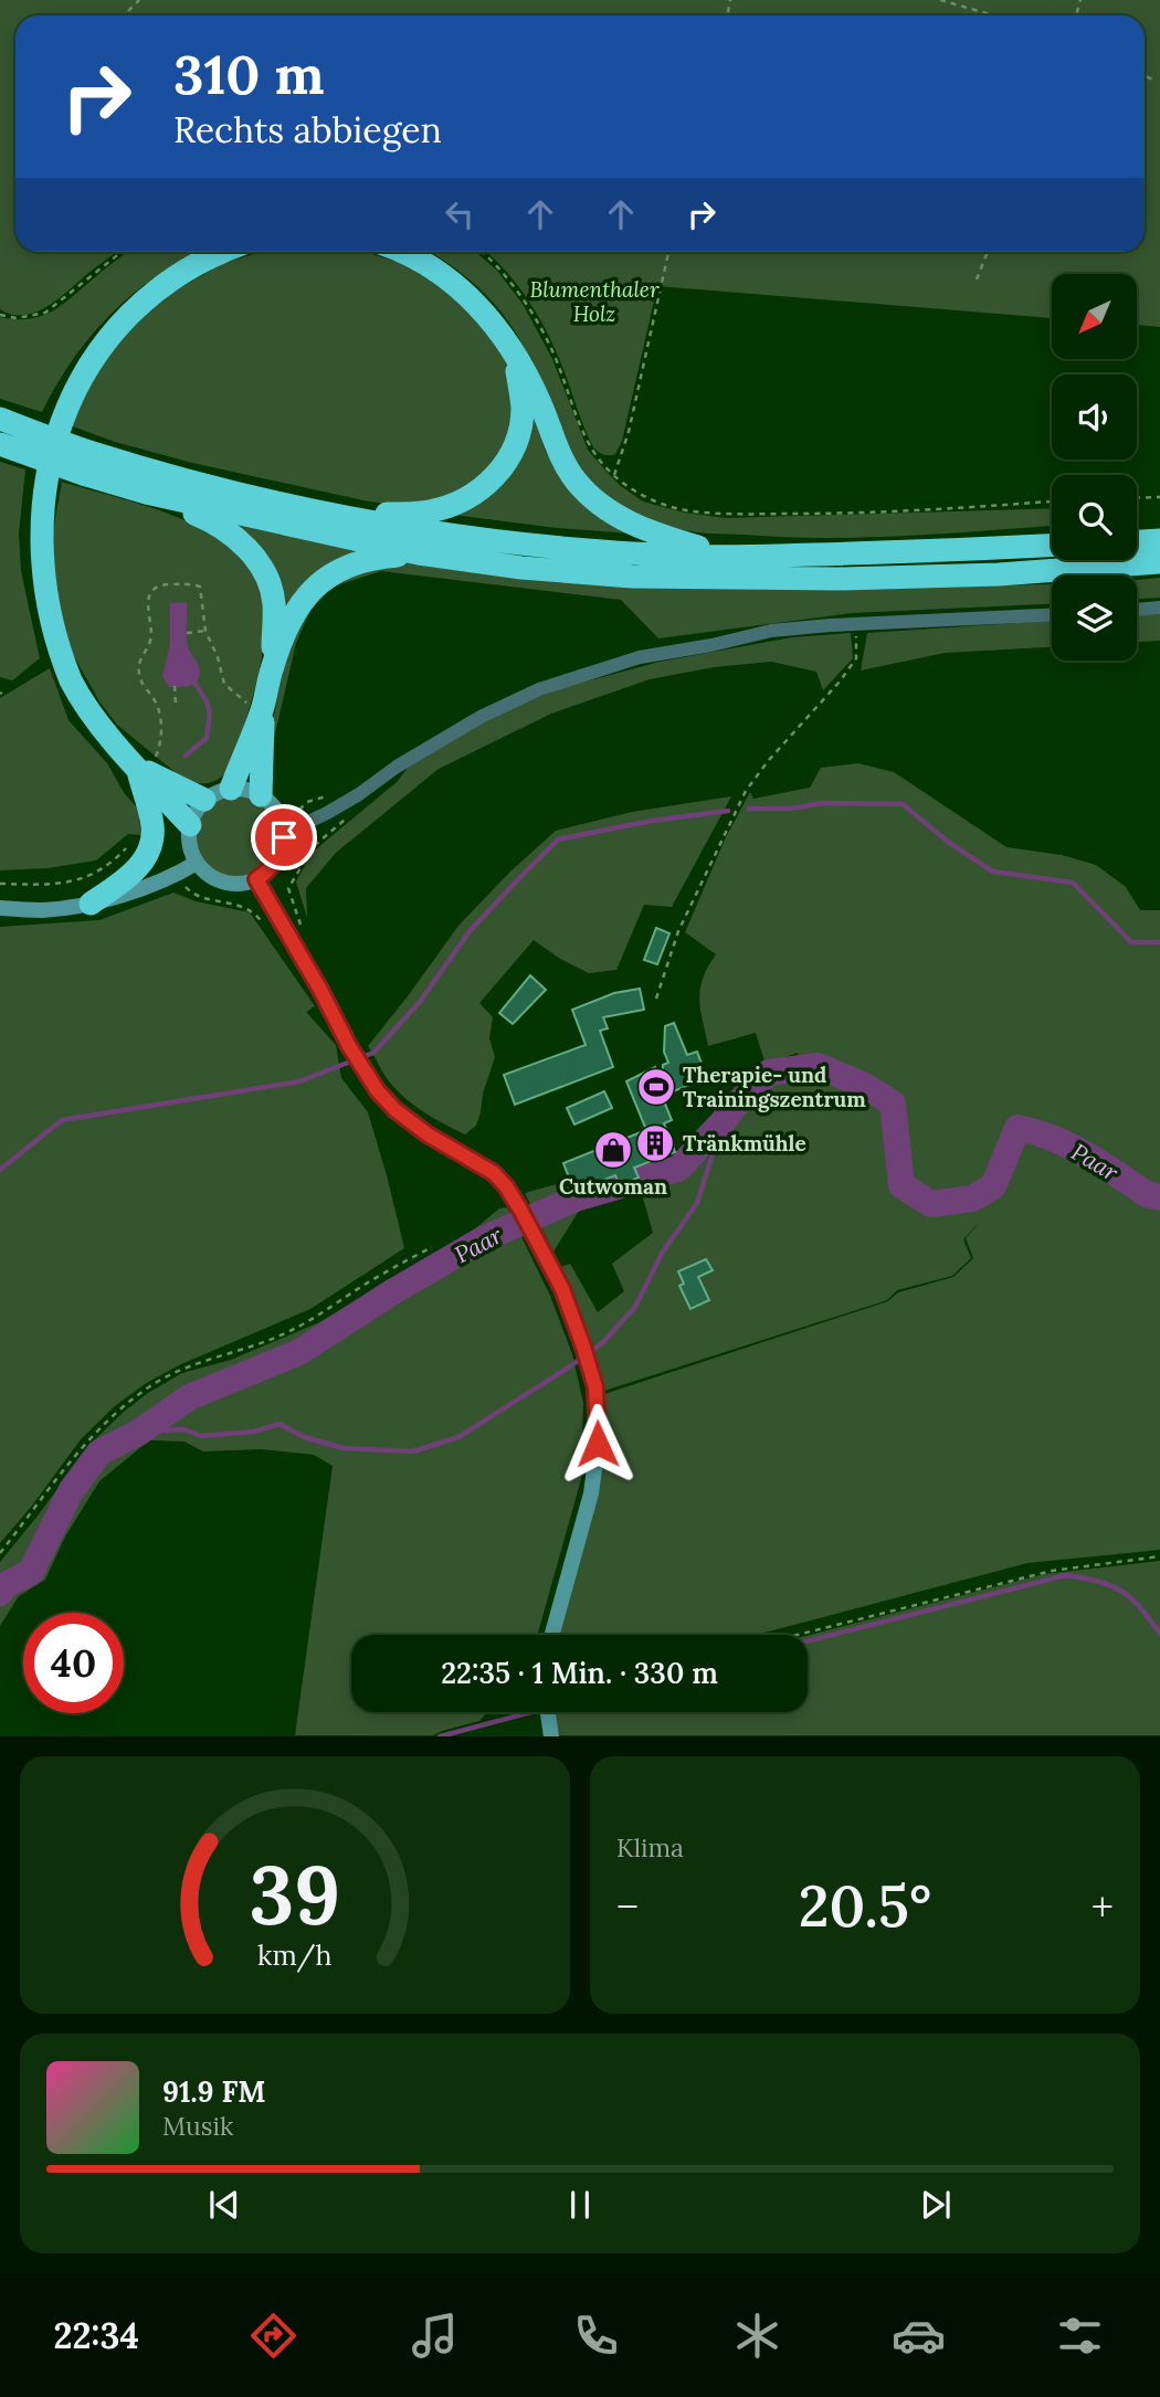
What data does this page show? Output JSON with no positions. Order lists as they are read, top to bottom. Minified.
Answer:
{"water":["Paar"],"parks":["Blumenthaler Holz"],"places":{"sports":["Therapie- und Trainingszentrum"],"building":["Tränkmühle"],"shop":["Cutwoman"]},"north":"bottom left","page":{"turn":["310 m","Rechts abbiegen"],"limit":"40","trip":"22:35 · 1 Min. · 330 m","tile":"Klima","heat":["−","20.5°","+"],"song":["91.9 FM","Musik"],"tabs":"22:34","gauge":["39","km/h"]}}
